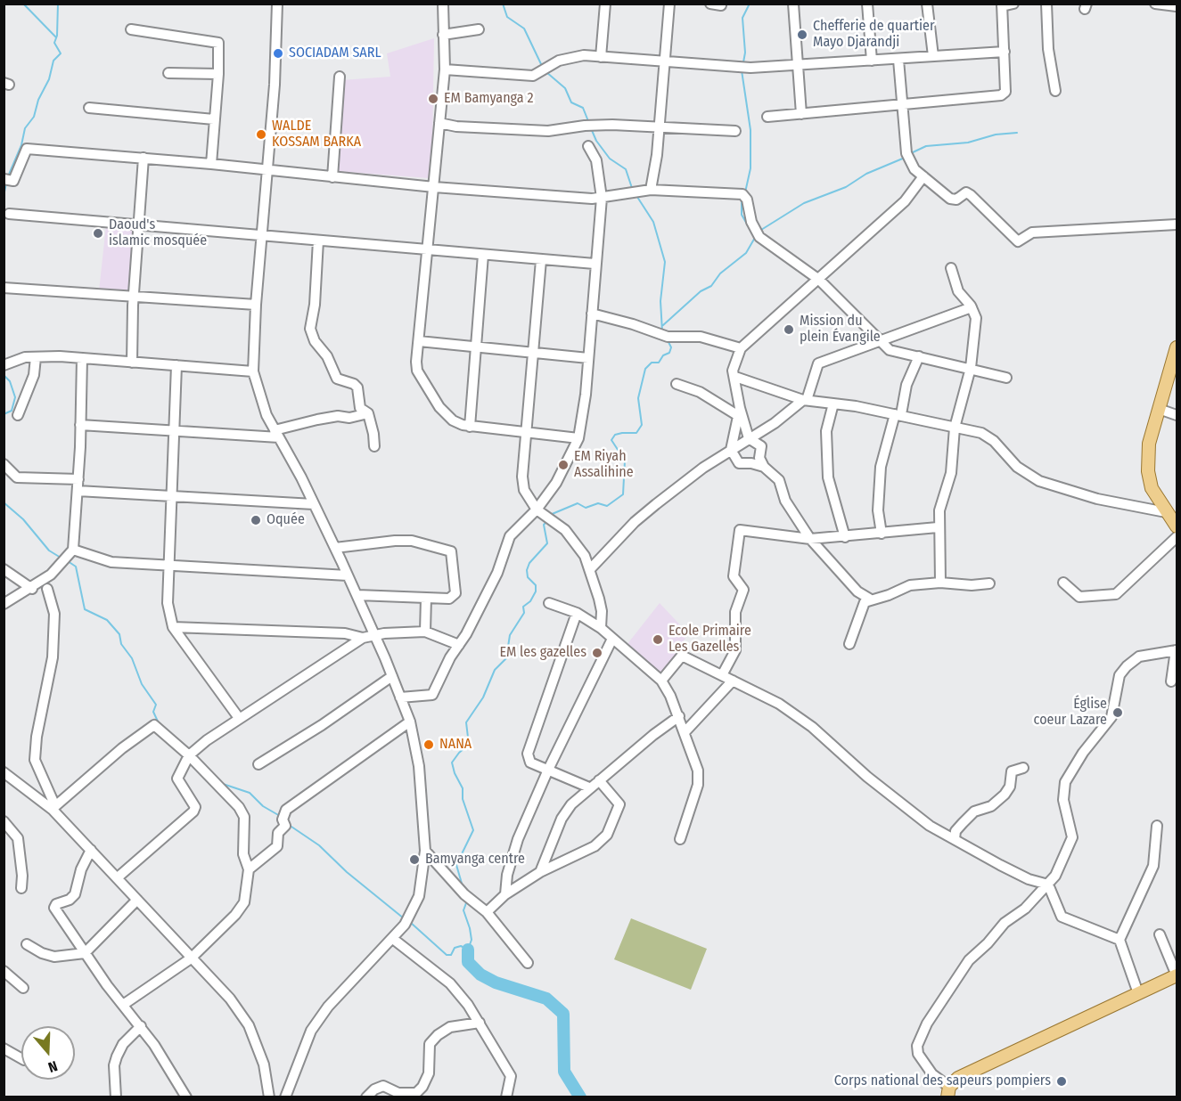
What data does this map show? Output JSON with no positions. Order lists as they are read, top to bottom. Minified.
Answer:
{"places":["Chefferie de quartier Mayo Djarandji","SOCIADAM SARL","EM Bamyanga 2","WALDE KOSSAM BARKA","Daoud's islamic mosquée","Mission du plein Évangile","EM Riyah Assalihine","Oquée","Ecole Primaire Les Gazelles","EM les gazelles","Église coeur Lazare","NANA","Bamyanga centre","Corps national des sapeurs pompiers"],"north":"bottom"}
